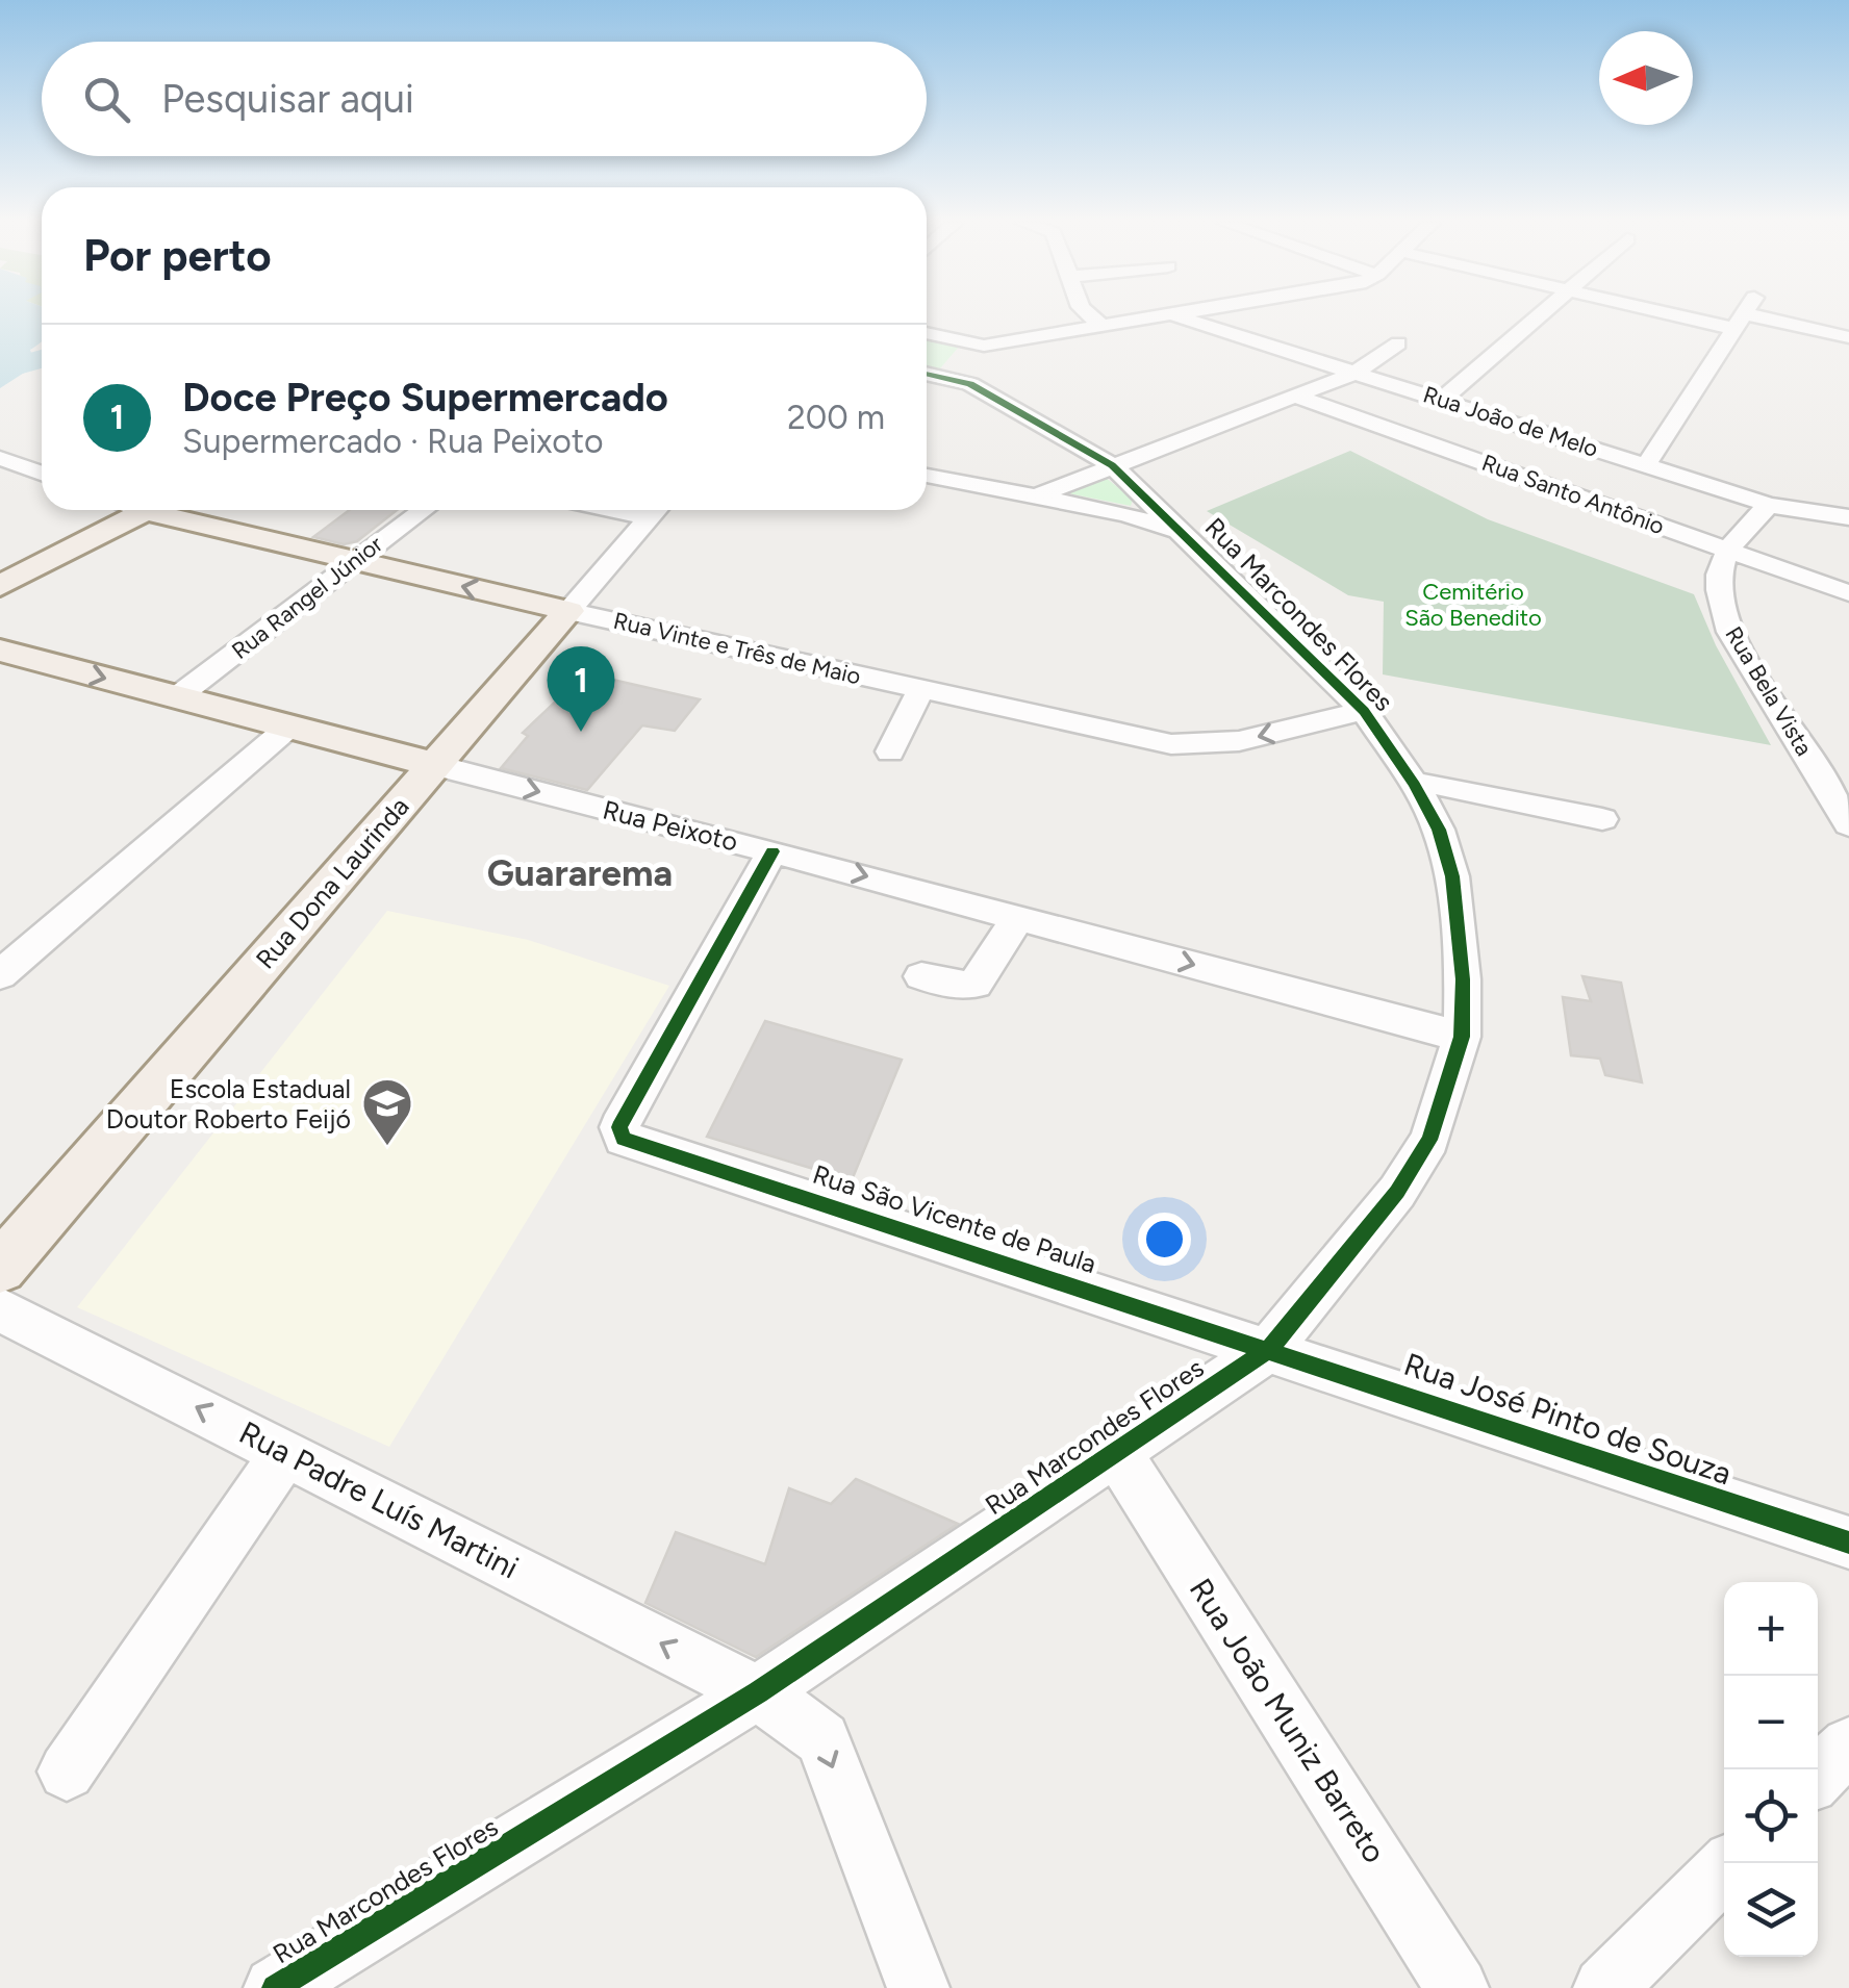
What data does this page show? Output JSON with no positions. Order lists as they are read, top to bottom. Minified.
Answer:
{"streets":{"main road":["Rua Vinte e Três de Maio","Rua Peixoto","Rua Dona Laurinda"],"street":["Rua João de Melo","Rua Santo Antônio","Rua Rangel Júnior","Rua Marcondes Flores","Rua Bela Vista","Rua São Vicente de Paula","Rua José Pinto de Souza","Rua Padre Luís Martini","Rua João Muniz Barreto"]},"crossings":[["Rua Santo Antônio","Rua Bela Vista"],["Rua Rangel Júnior","Rua Vinte e Três de Maio"],["Rua Rangel Júnior","Rua Peixoto"],["Rua Marcondes Flores","Rua Vinte e Três de Maio"],["Rua Marcondes Flores","Rua Peixoto"],["Rua Marcondes Flores","Rua São Vicente de Paula"],["Rua Marcondes Flores","Rua José Pinto de Souza"],["Rua Marcondes Flores","Rua Padre Luís Martini"],["Rua Marcondes Flores","Rua João Muniz Barreto"],["Rua Vinte e Três de Maio","Rua Dona Laurinda"],["Rua Peixoto","Rua Dona Laurinda"],["Rua Peixoto","Rua São Vicente de Paula"],["Rua São Vicente de Paula","Rua José Pinto de Souza"]],"one_way":["Rua Vinte e Três de Maio","Rua Peixoto"],"districts":["Guararema"],"parks":["Cemitério São Benedito"],"places":{"school or university":["Escola Estadual Doutor Roberto Feijó"]},"north":"left","page":{"search":"Pesquisar aqui","heading":"Por perto","list":[{"mark":"1","name":"Doce Preço Supermercado","note":"Supermercado · Rua Peixoto","value":"200 m"}],"pins":"1","map_buttons":["+","−"]}}
